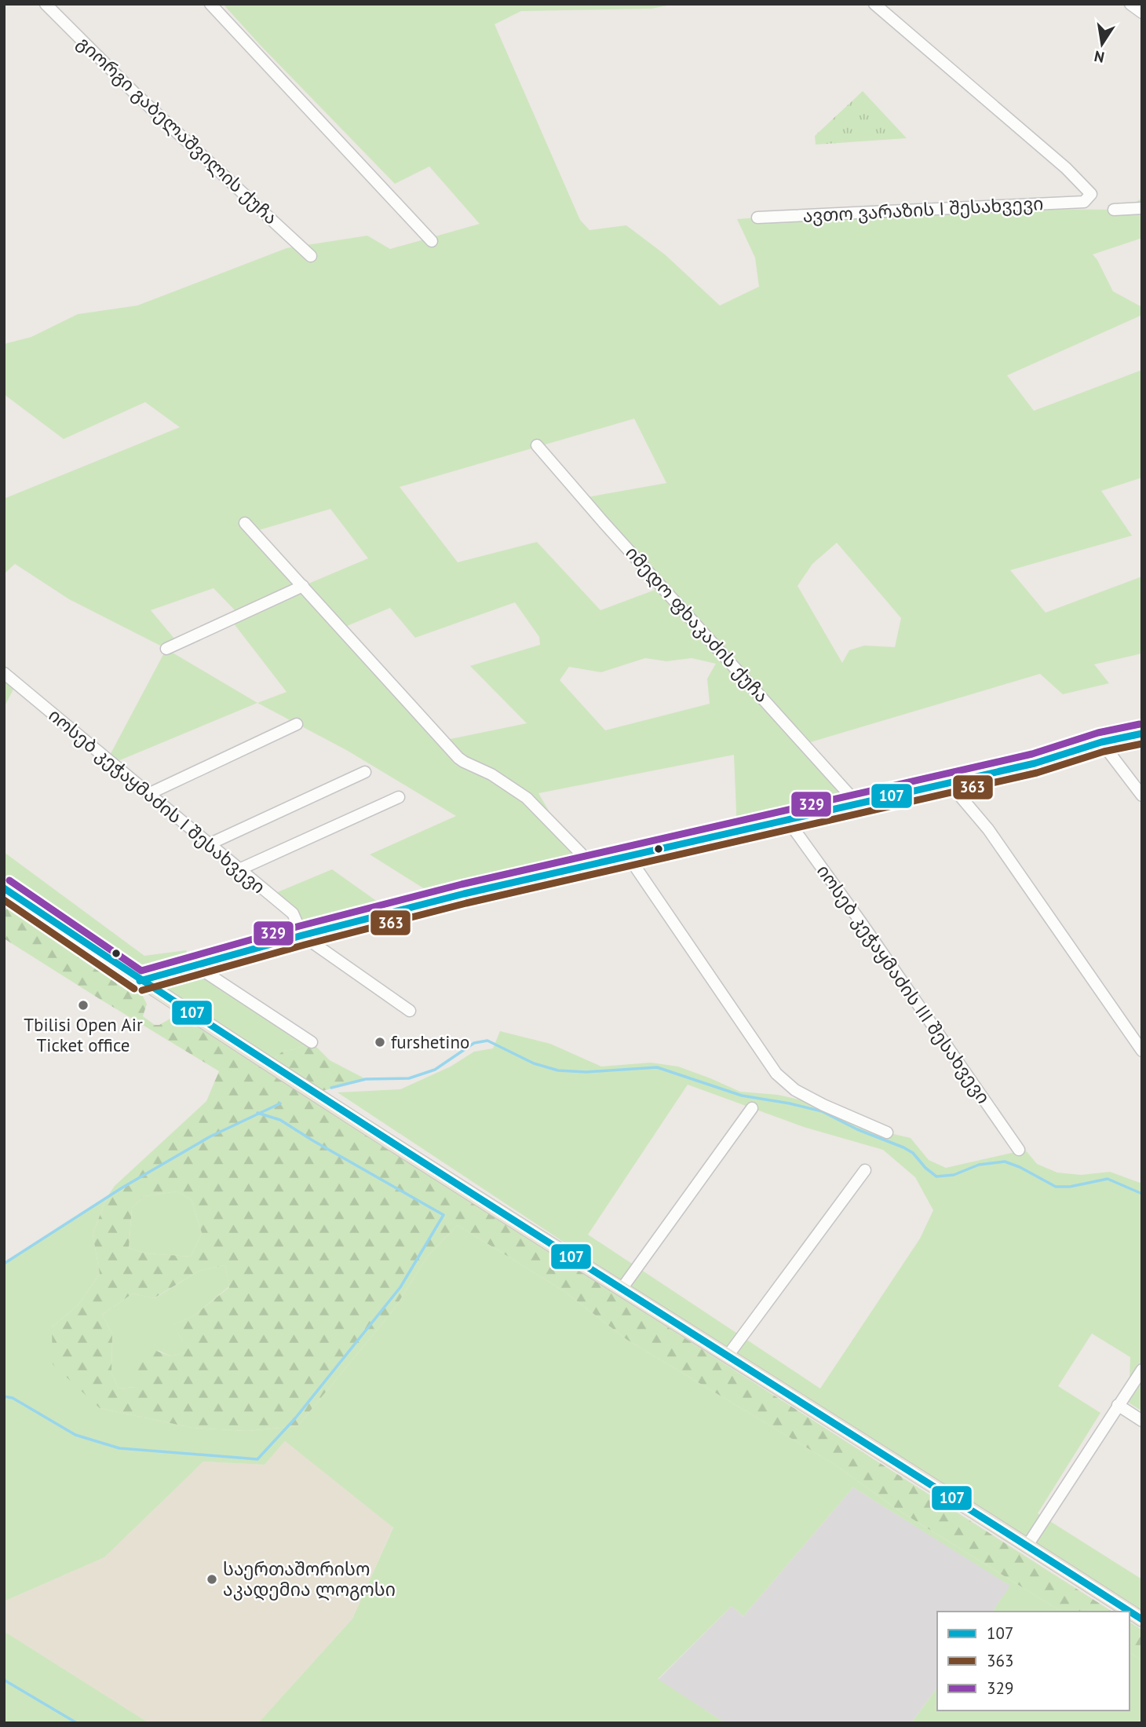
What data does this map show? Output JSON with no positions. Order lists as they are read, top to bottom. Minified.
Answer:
{"streets":{"street":["გიორგი გაბელაშვილის ქუჩა","ავთო ვარაზის I შესახვევი","იმედო ფხაკაძის ქუჩა","იოსებ კეჭაყმაძის I შესახვევი","იოსებ კეჭაყმაძის III შესახვევი"]},"places":["Tbilisi Open Air Ticket office","furshetino","საერთაშორისო აკადემია ლოგოსი"],"lines":["transit line 329","transit line 107","transit line 363"],"legend":["107","363","329"],"north":"bottom"}
